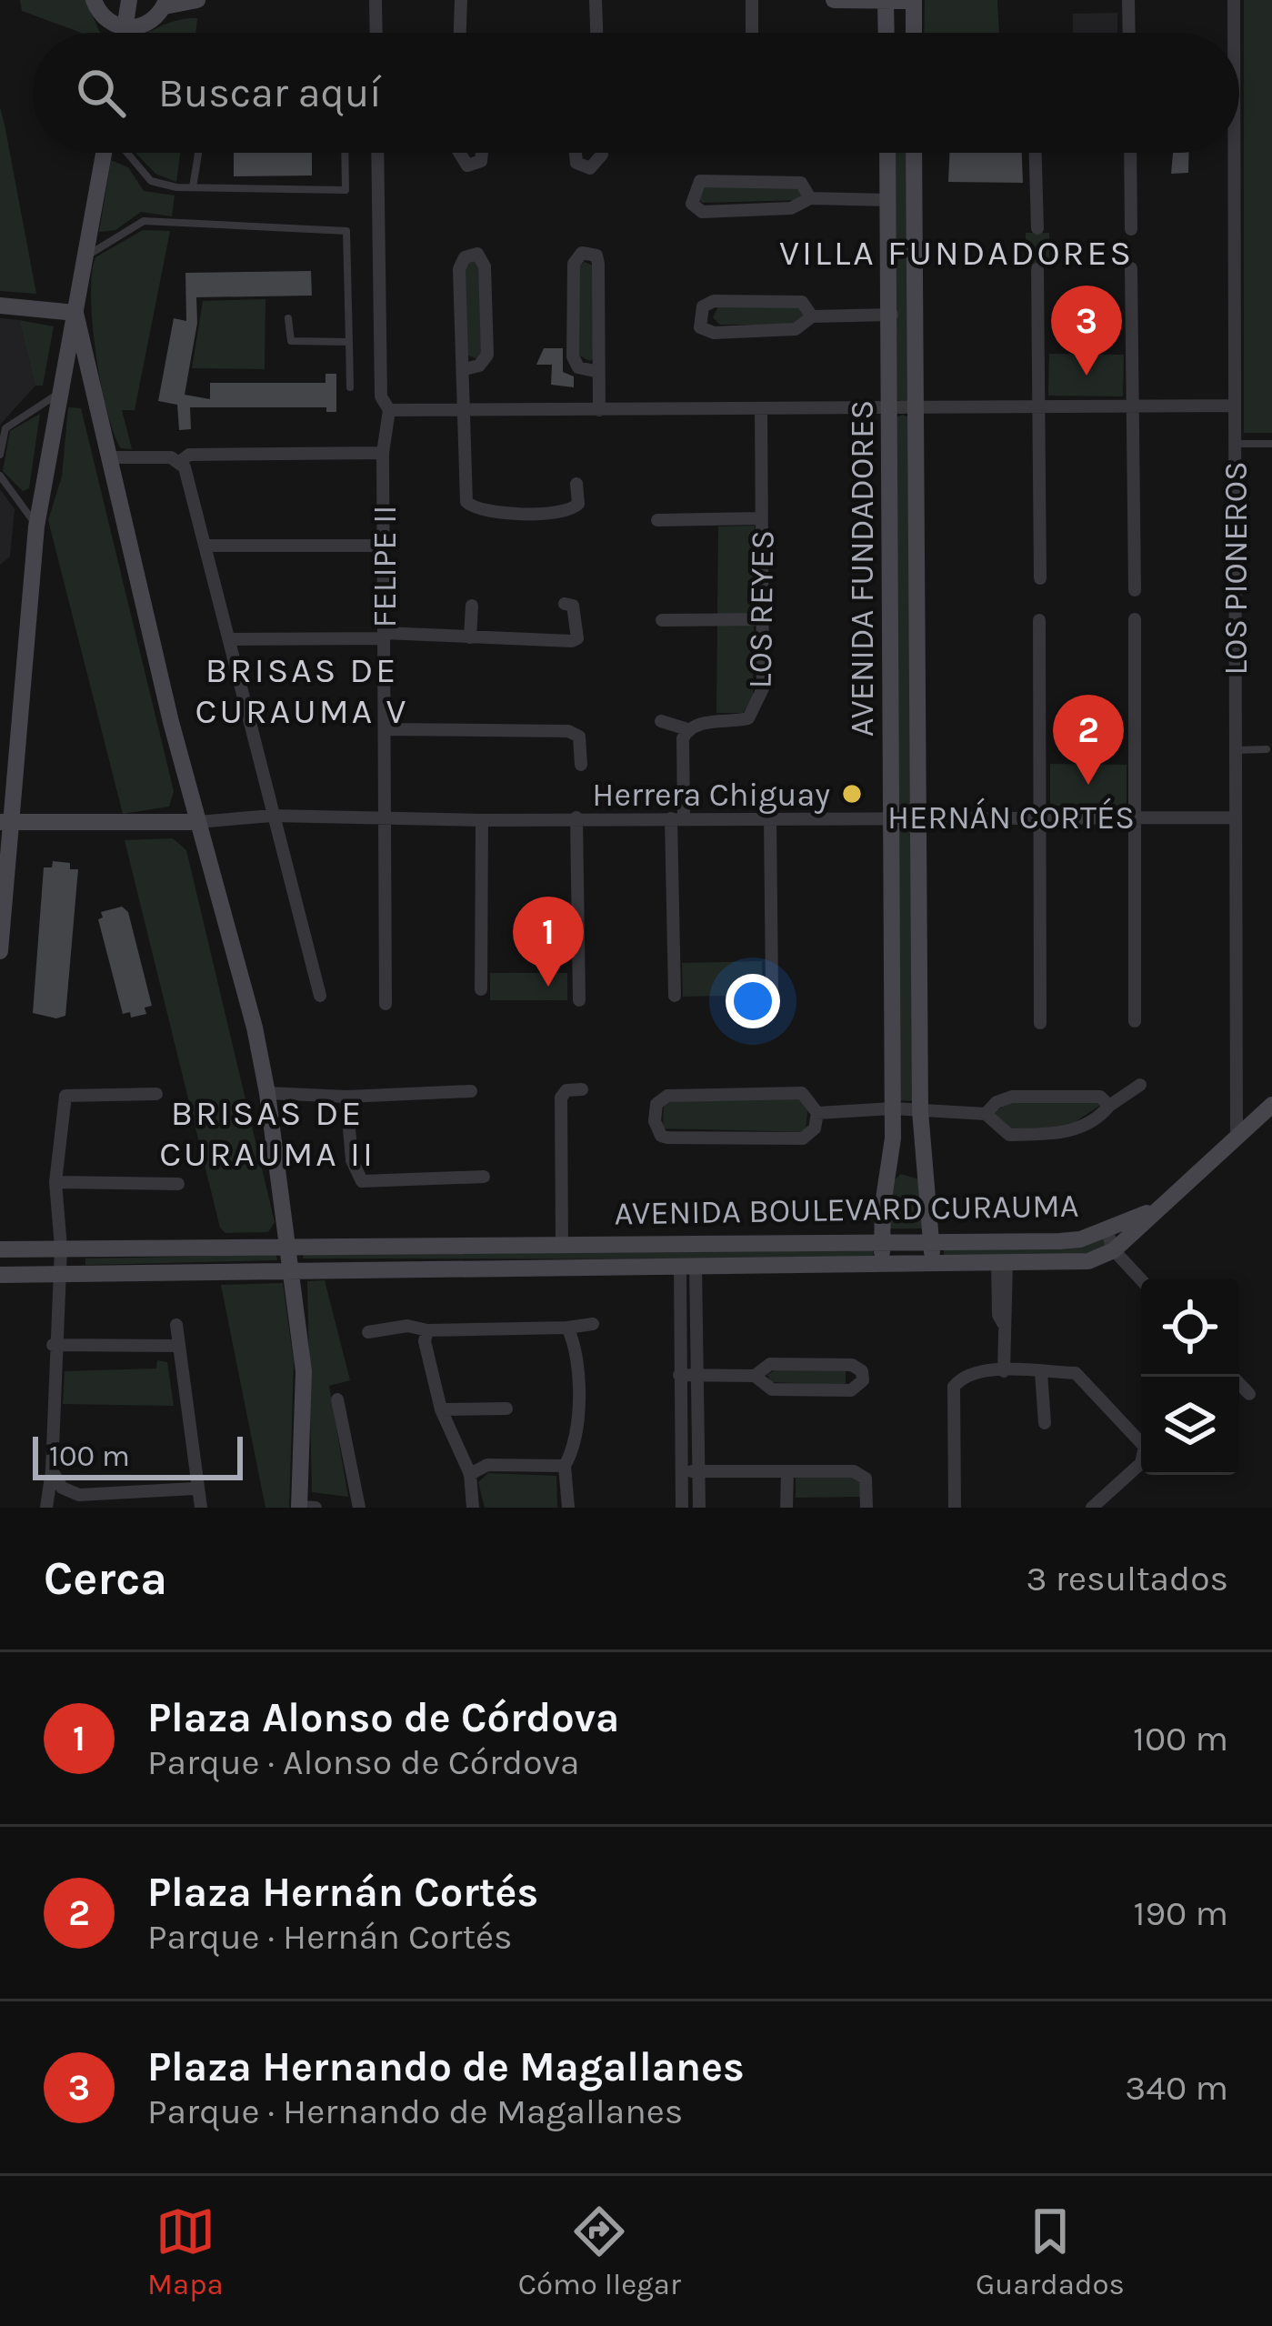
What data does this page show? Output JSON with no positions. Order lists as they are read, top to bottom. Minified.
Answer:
{"streets":{"street":["FELIPE II","AVENIDA FUNDADORES","LOS PIONEROS","LOS REYES","HERNÁN CORTÉS","AVENIDA BOULEVARD CURAUMA"]},"crossings":[["FELIPE II","HERNÁN CORTÉS"],["AVENIDA FUNDADORES","HERNÁN CORTÉS"],["AVENIDA FUNDADORES","AVENIDA BOULEVARD CURAUMA"],["LOS PIONEROS","HERNÁN CORTÉS"]],"districts":["VILLA FUNDADORES","BRISAS DE CURAUMA V","BRISAS DE CURAUMA II"],"places":["Herrera Chiguay"],"scale_bar":"100 m","page":{"search":"Buscar aquí","pins":["3","2","1"],"scale":"100 m","heading":["Cerca","3 resultados"],"list":[{"mark":"1","name":"Plaza Alonso de Córdova","note":"Parque · Alonso de Córdova","value":"100 m"},{"mark":"2","name":"Plaza Hernán Cortés","note":"Parque · Hernán Cortés","value":"190 m"},{"mark":"3","name":"Plaza Hernando de Magallanes","note":"Parque · Hernando de Magallanes","value":"340 m"}],"nav":["Mapa","Cómo llegar","Guardados"]}}
